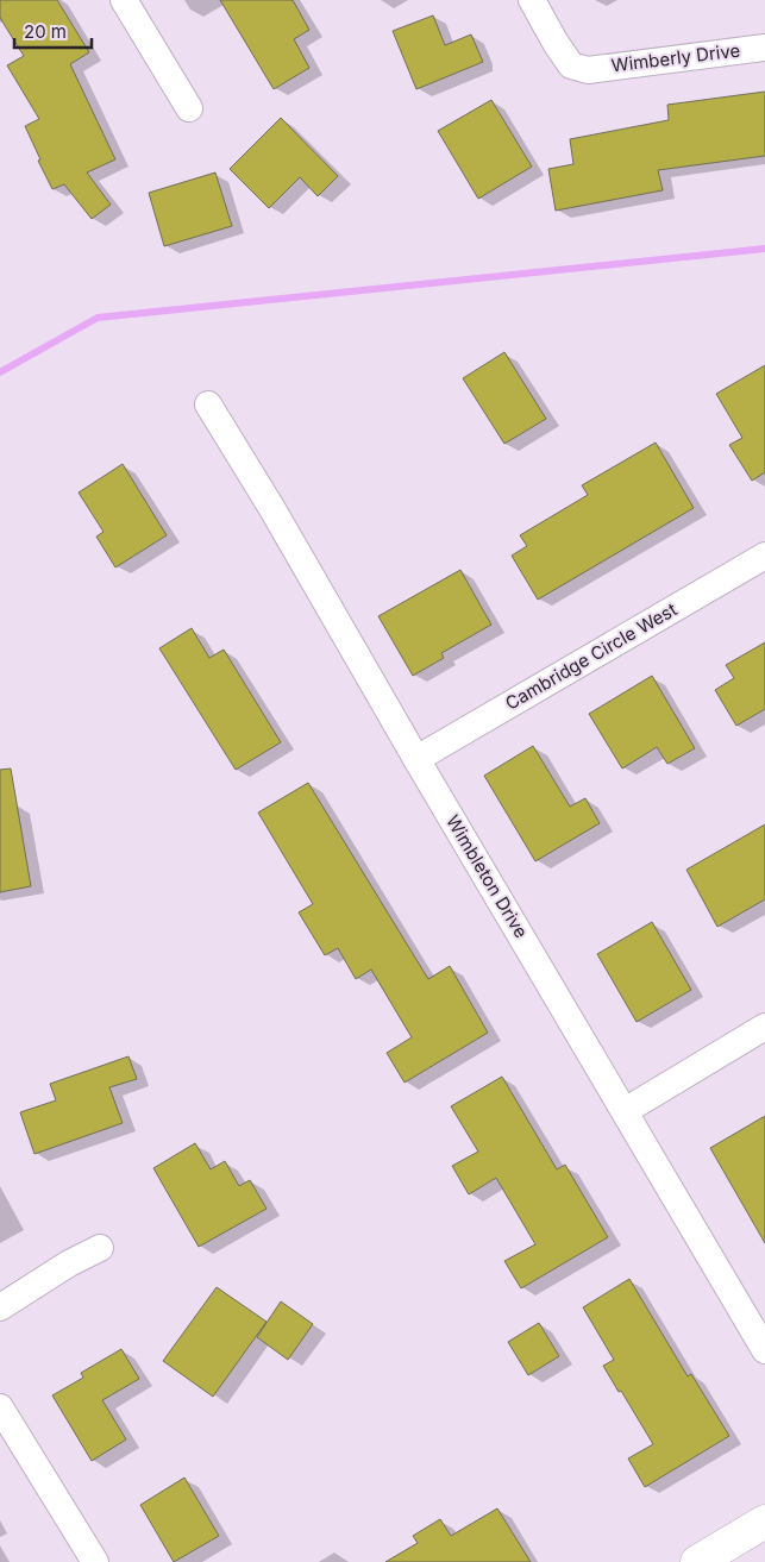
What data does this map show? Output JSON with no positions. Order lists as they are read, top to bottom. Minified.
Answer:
{"streets":{"street":["Wimberly Drive","Cambridge Circle West","Wimbleton Drive"]},"crossings":[["Cambridge Circle West","Wimbleton Drive"]],"scale_bar":"20 m"}
